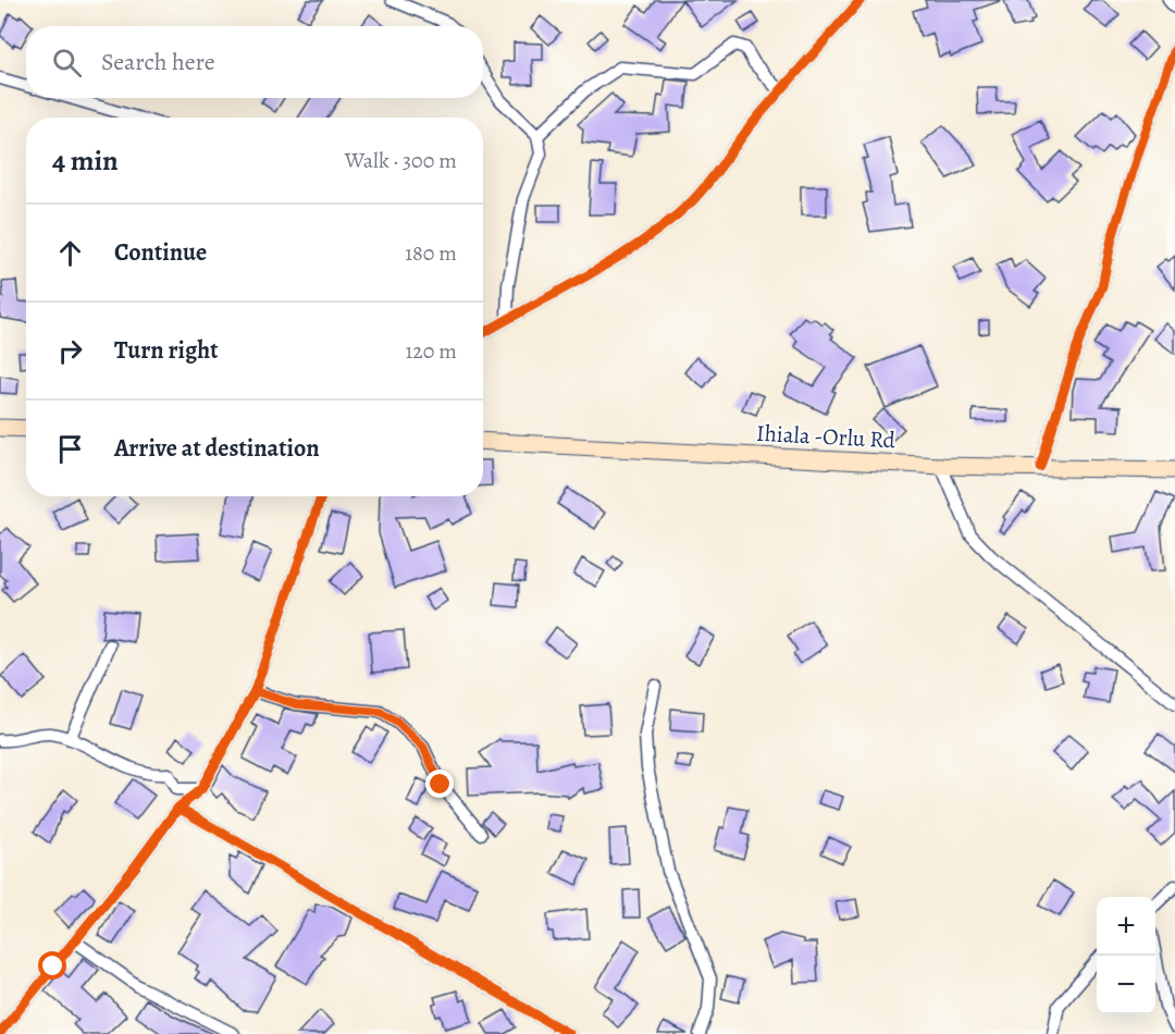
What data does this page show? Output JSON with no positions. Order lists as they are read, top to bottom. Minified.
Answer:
{"streets":{"main road":["Ihiala -Orlu Rd"]},"page":{"search":"Search here","heading":["4 min","Walk · 300 m"],"list":[["Continue","180 m"],["Turn right","120 m"],"Arrive at destination"],"map_buttons":["+","−"]}}
